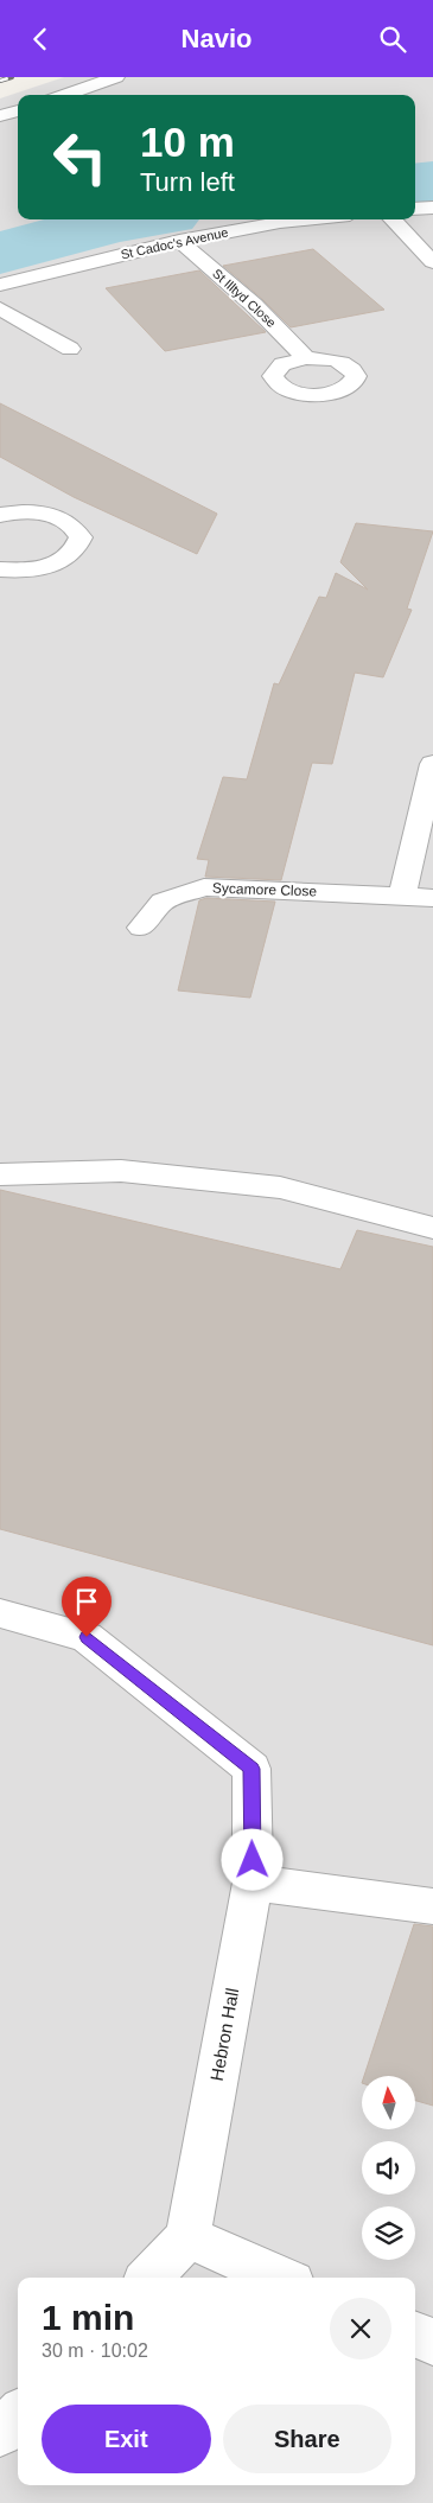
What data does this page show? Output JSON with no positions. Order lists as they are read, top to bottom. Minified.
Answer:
{"streets":{"street":["St Cadoc's Avenue","St Illtyd Close","Sycamore Close","Hebron Hall"]},"crossings":[["St Cadoc's Avenue","St Illtyd Close"]],"north":"top","page":{"header":"Navio","turn":["10 m","Turn left"],"heading":["1 min","30 m · 10:02"],"buttons":["Exit","Share"]}}
